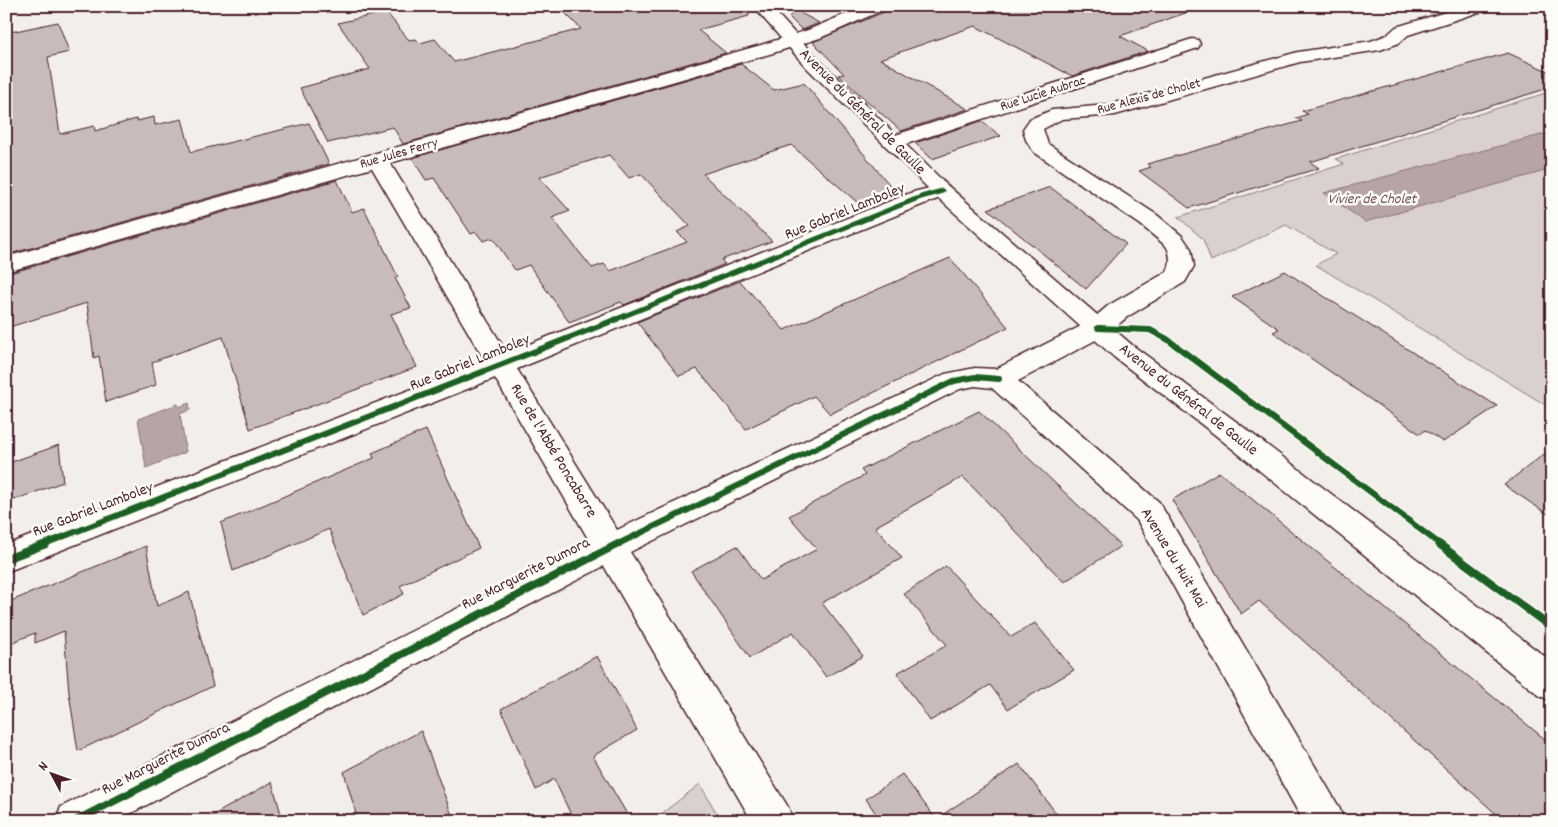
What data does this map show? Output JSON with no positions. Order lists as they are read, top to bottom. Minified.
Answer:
{"streets":{"street":["Rue Lucie Aubrac","Rue Alexis de Cholet","Avenue du Général de Gaulle","Rue Jules Ferry","Rue Gabriel Lamboley","Rue de l'Abbé Poncabarre","Avenue du Huit Mai","Rue Marguerite Dumora"]},"crossings":[["Rue Lucie Aubrac","Avenue du Général de Gaulle"],["Rue Alexis de Cholet","Avenue du Général de Gaulle"],["Avenue du Général de Gaulle","Rue Jules Ferry"],["Avenue du Général de Gaulle","Rue Gabriel Lamboley"],["Rue Jules Ferry","Rue de l'Abbé Poncabarre"],["Rue Gabriel Lamboley","Rue de l'Abbé Poncabarre"],["Rue de l'Abbé Poncabarre","Rue Marguerite Dumora"],["Avenue du Huit Mai","Rue Marguerite Dumora"]],"water":["Vivier de Cholet"],"north":"top left"}
